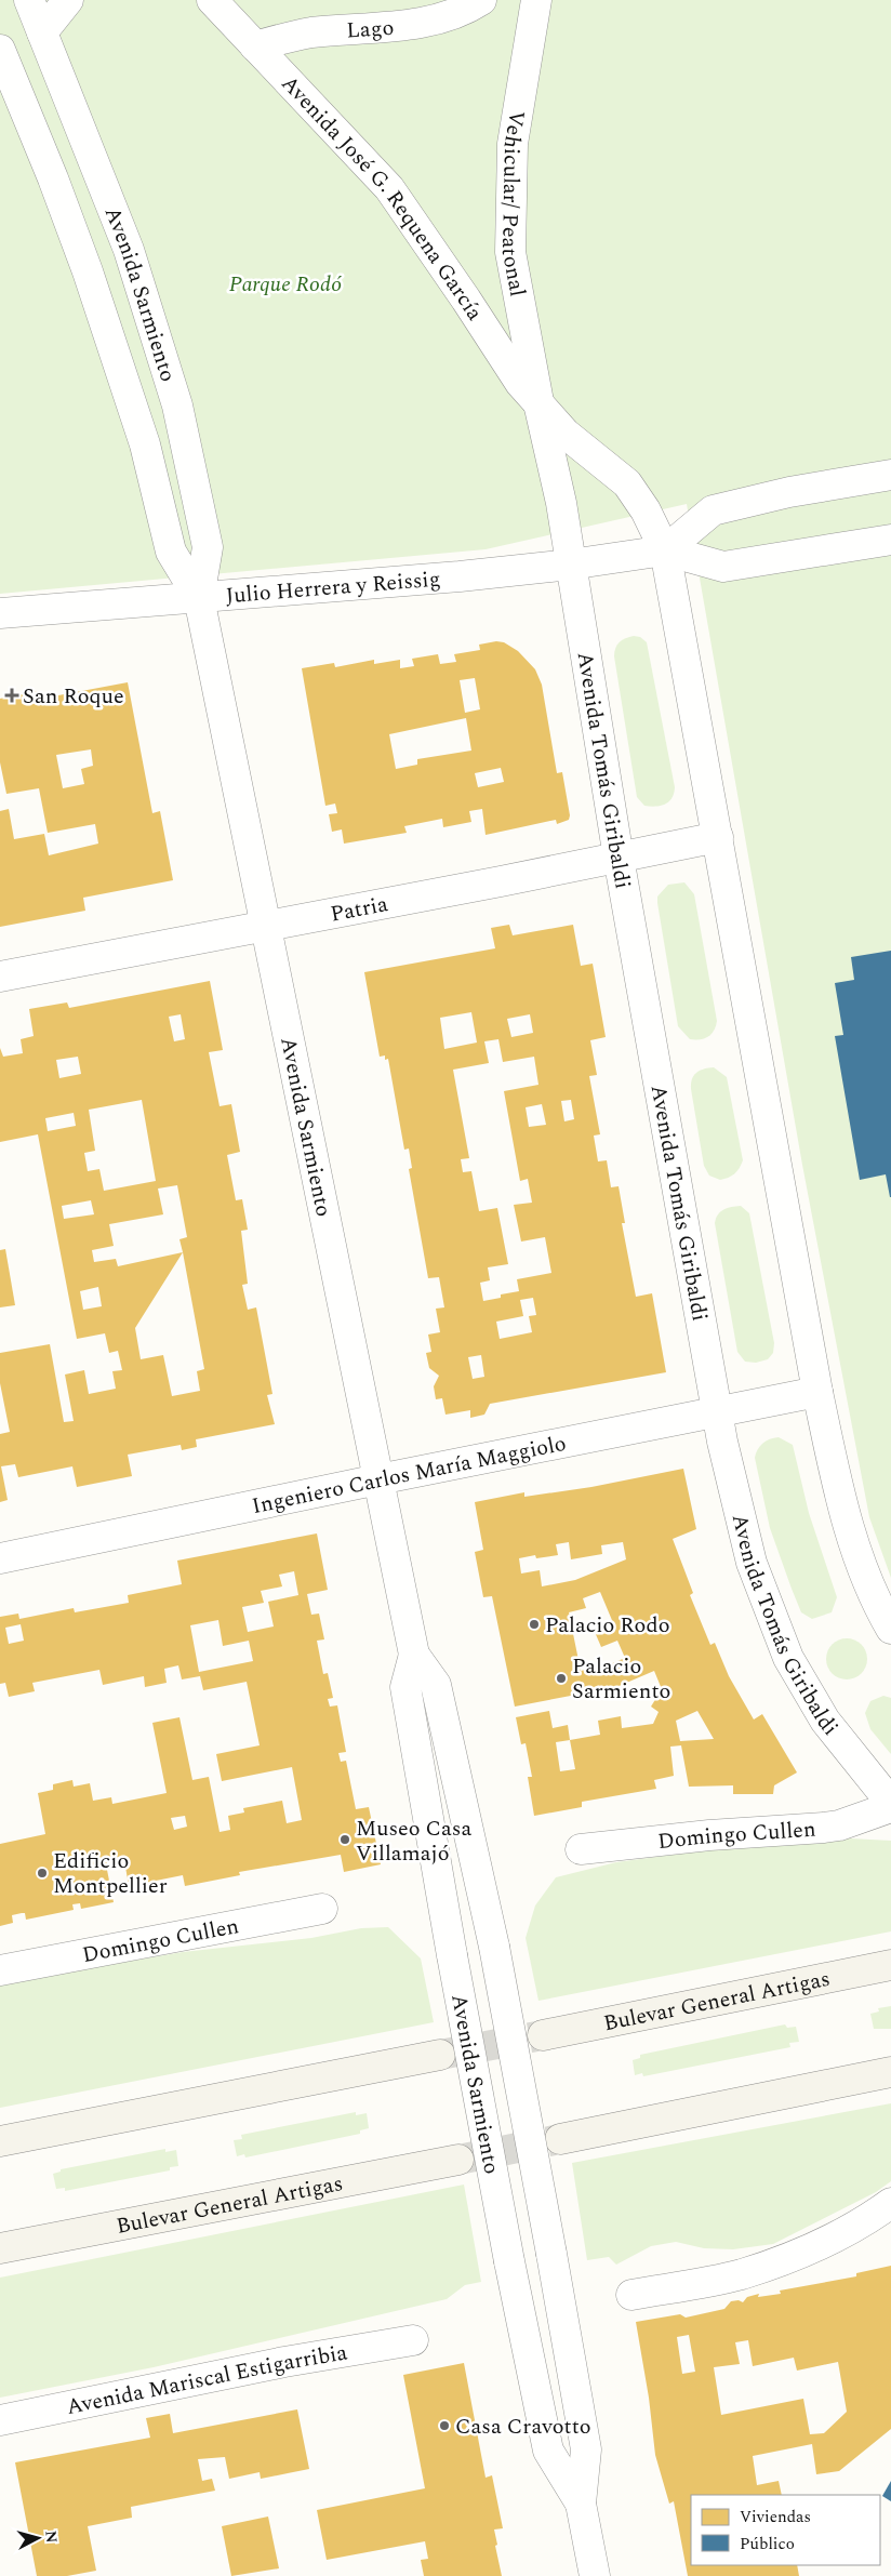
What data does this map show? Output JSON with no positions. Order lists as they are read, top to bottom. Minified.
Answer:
{"streets":{"main road":["Bulevar General Artigas"],"street":["Lago","Avenida José G. Requena García","Vehicular/ Peatonal","Avenida Sarmiento","Julio Herrera y Reissig","Avenida Tomás Giribaldi","Patria","Ingeniero Carlos María Maggiolo","Domingo Cullen","Avenida Mariscal Estigarribia"]},"crossings":[["Lago","Avenida José G. Requena García"],["Avenida José G. Requena García","Vehicular/ Peatonal"],["Avenida José G. Requena García","Julio Herrera y Reissig"],["Avenida José G. Requena García","Avenida Tomás Giribaldi"],["Avenida Sarmiento","Julio Herrera y Reissig"],["Avenida Sarmiento","Patria"],["Avenida Sarmiento","Ingeniero Carlos María Maggiolo"],["Julio Herrera y Reissig","Avenida Tomás Giribaldi"],["Avenida Tomás Giribaldi","Patria"],["Avenida Tomás Giribaldi","Ingeniero Carlos María Maggiolo"]],"parks":["Parque Rodó"],"places":{"health":["San Roque"],"other":["Palacio Rodo","Palacio Sarmiento","Museo Casa Villamajó","Edificio Montpellier","Casa Cravotto"]},"legend":["Viviendas","Público"],"north":"right"}
